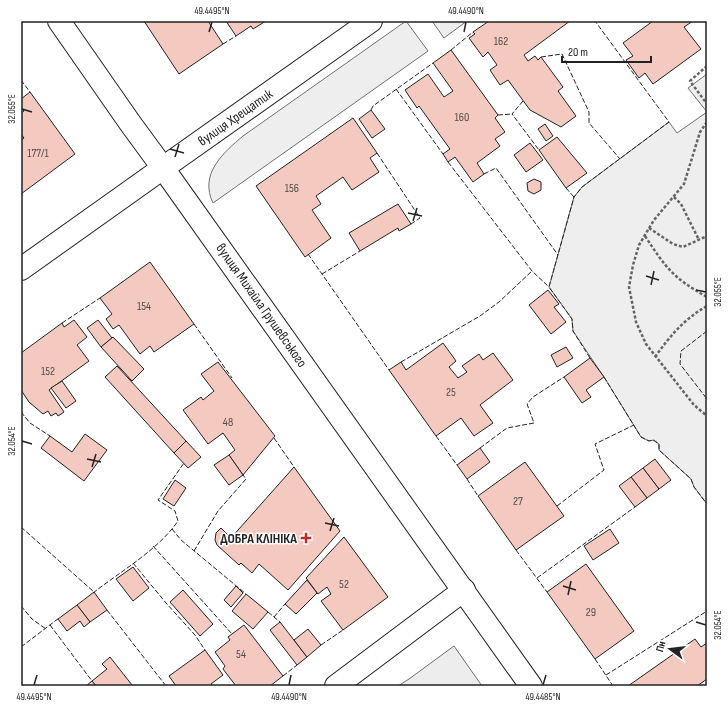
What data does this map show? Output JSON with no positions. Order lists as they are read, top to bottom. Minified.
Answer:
{"streets":{"main road":["вулиця Хрещатик","вулиця Михайла Грушевського"]},"crossings":[["вулиця Хрещатик","вулиця Михайла Грушевського"]],"places":{"health":["ДОБРА КЛІНІКА"]},"house_numbers":["162","160","177/1","156","154","152","25","48","27","52","29","54"],"scale_bar":"20 m","north":"left","coordinates":["49.4495°N","49.4490°N","32.055°E","32.054°E","49.4485°N"]}
